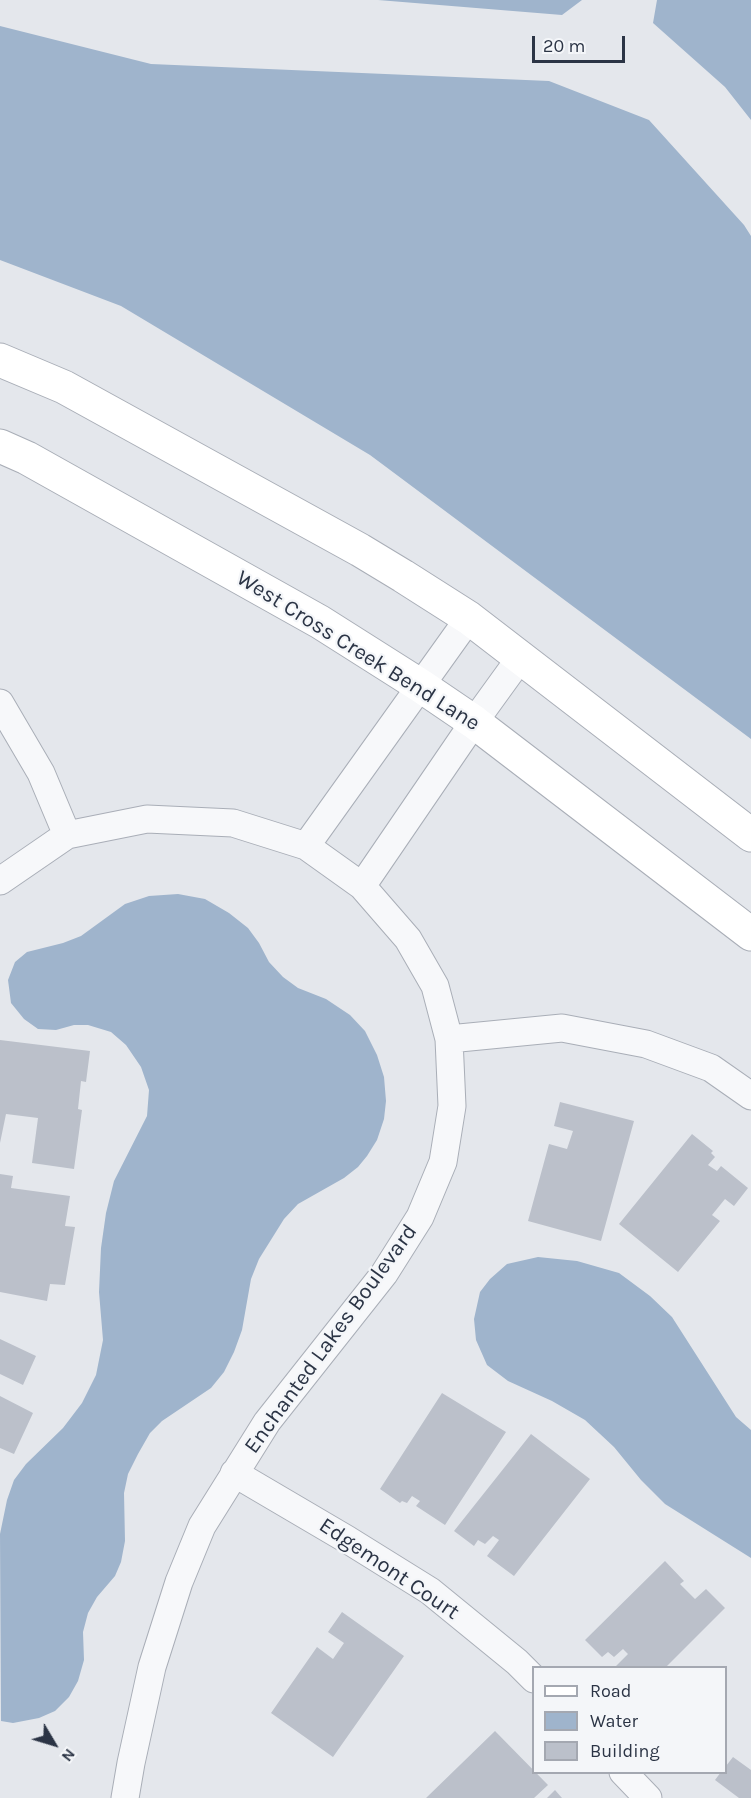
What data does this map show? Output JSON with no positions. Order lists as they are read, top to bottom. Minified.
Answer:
{"streets":{"main road":["West Cross Creek Bend Lane"],"street":["Enchanted Lakes Boulevard","Edgemont Court"]},"crossings":[["Enchanted Lakes Boulevard","Edgemont Court"]],"legend":["Road","Water","Building"],"scale_bar":"20 m","north":"bottom right"}
